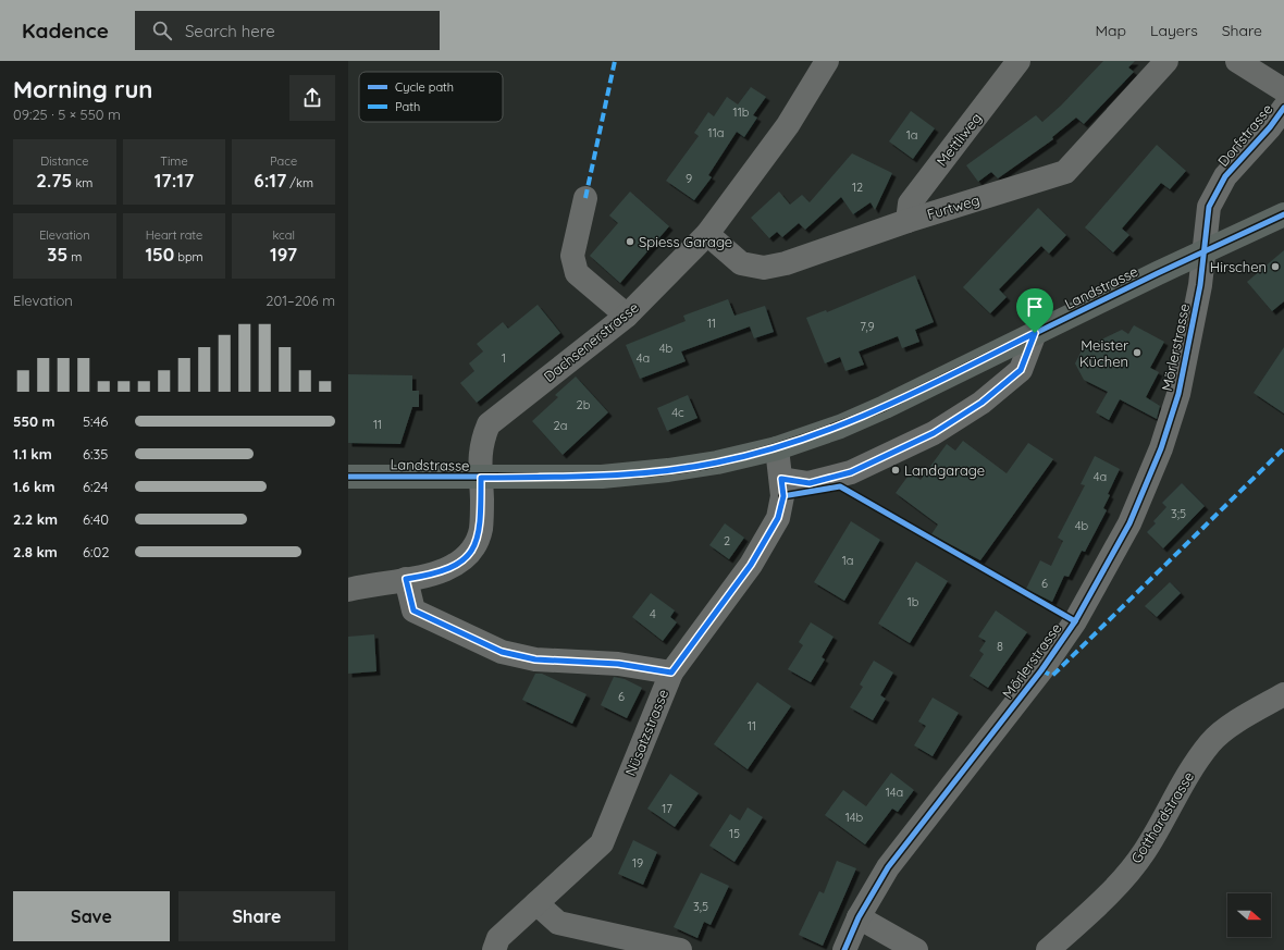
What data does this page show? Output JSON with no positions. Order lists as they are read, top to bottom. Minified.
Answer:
{"streets":{"main road":["Landstrasse"],"street":["Dorfstrasse","Mettliweg","Furtweg","Dachsenerstrasse","Mörlerstrasse","Nüsatzstrasse","Gotthardstrasse"]},"crossings":[["Dorfstrasse","Landstrasse"],["Dorfstrasse","Mörlerstrasse"],["Mettliweg","Furtweg"],["Furtweg","Dachsenerstrasse"],["Landstrasse","Dachsenerstrasse"],["Landstrasse","Mörlerstrasse"],["Landstrasse","Nüsatzstrasse"]],"places":["Spiess Garage","Hirschen","Meister Küchen","Landgarage"],"house_numbers":["11b","11a","1a","9","12","11","7,9","4b","1","4a","2b","4c","11","2a","4a","3;5","4b","2","1a","6","1b","4","8","6","11","14a","17","14b","15","19","3,5"],"legend":["Cycle path","Path"],"north":"right","page":{"header":"Kadence","search":"Search here","nav":["Map","Layers","Share"],"heading":["Morning run","09:25 · 5 × 550 m"],"stats":[["Distance","2.75 km"],["Time","17:17"],["Pace","6:17 /km"],["Elevation","35 m"],["Heart rate","150 bpm"],["kcal","197"]],"chart":["Elevation","201–206 m"],"list":[{"name":"550 m","note":"5:46"},{"name":"1.1 km","note":"6:35"},{"name":"1.6 km","note":"6:24"},{"name":"2.2 km","note":"6:40"},{"name":"2.8 km","note":"6:02"}],"buttons":["Save","Share"]}}
